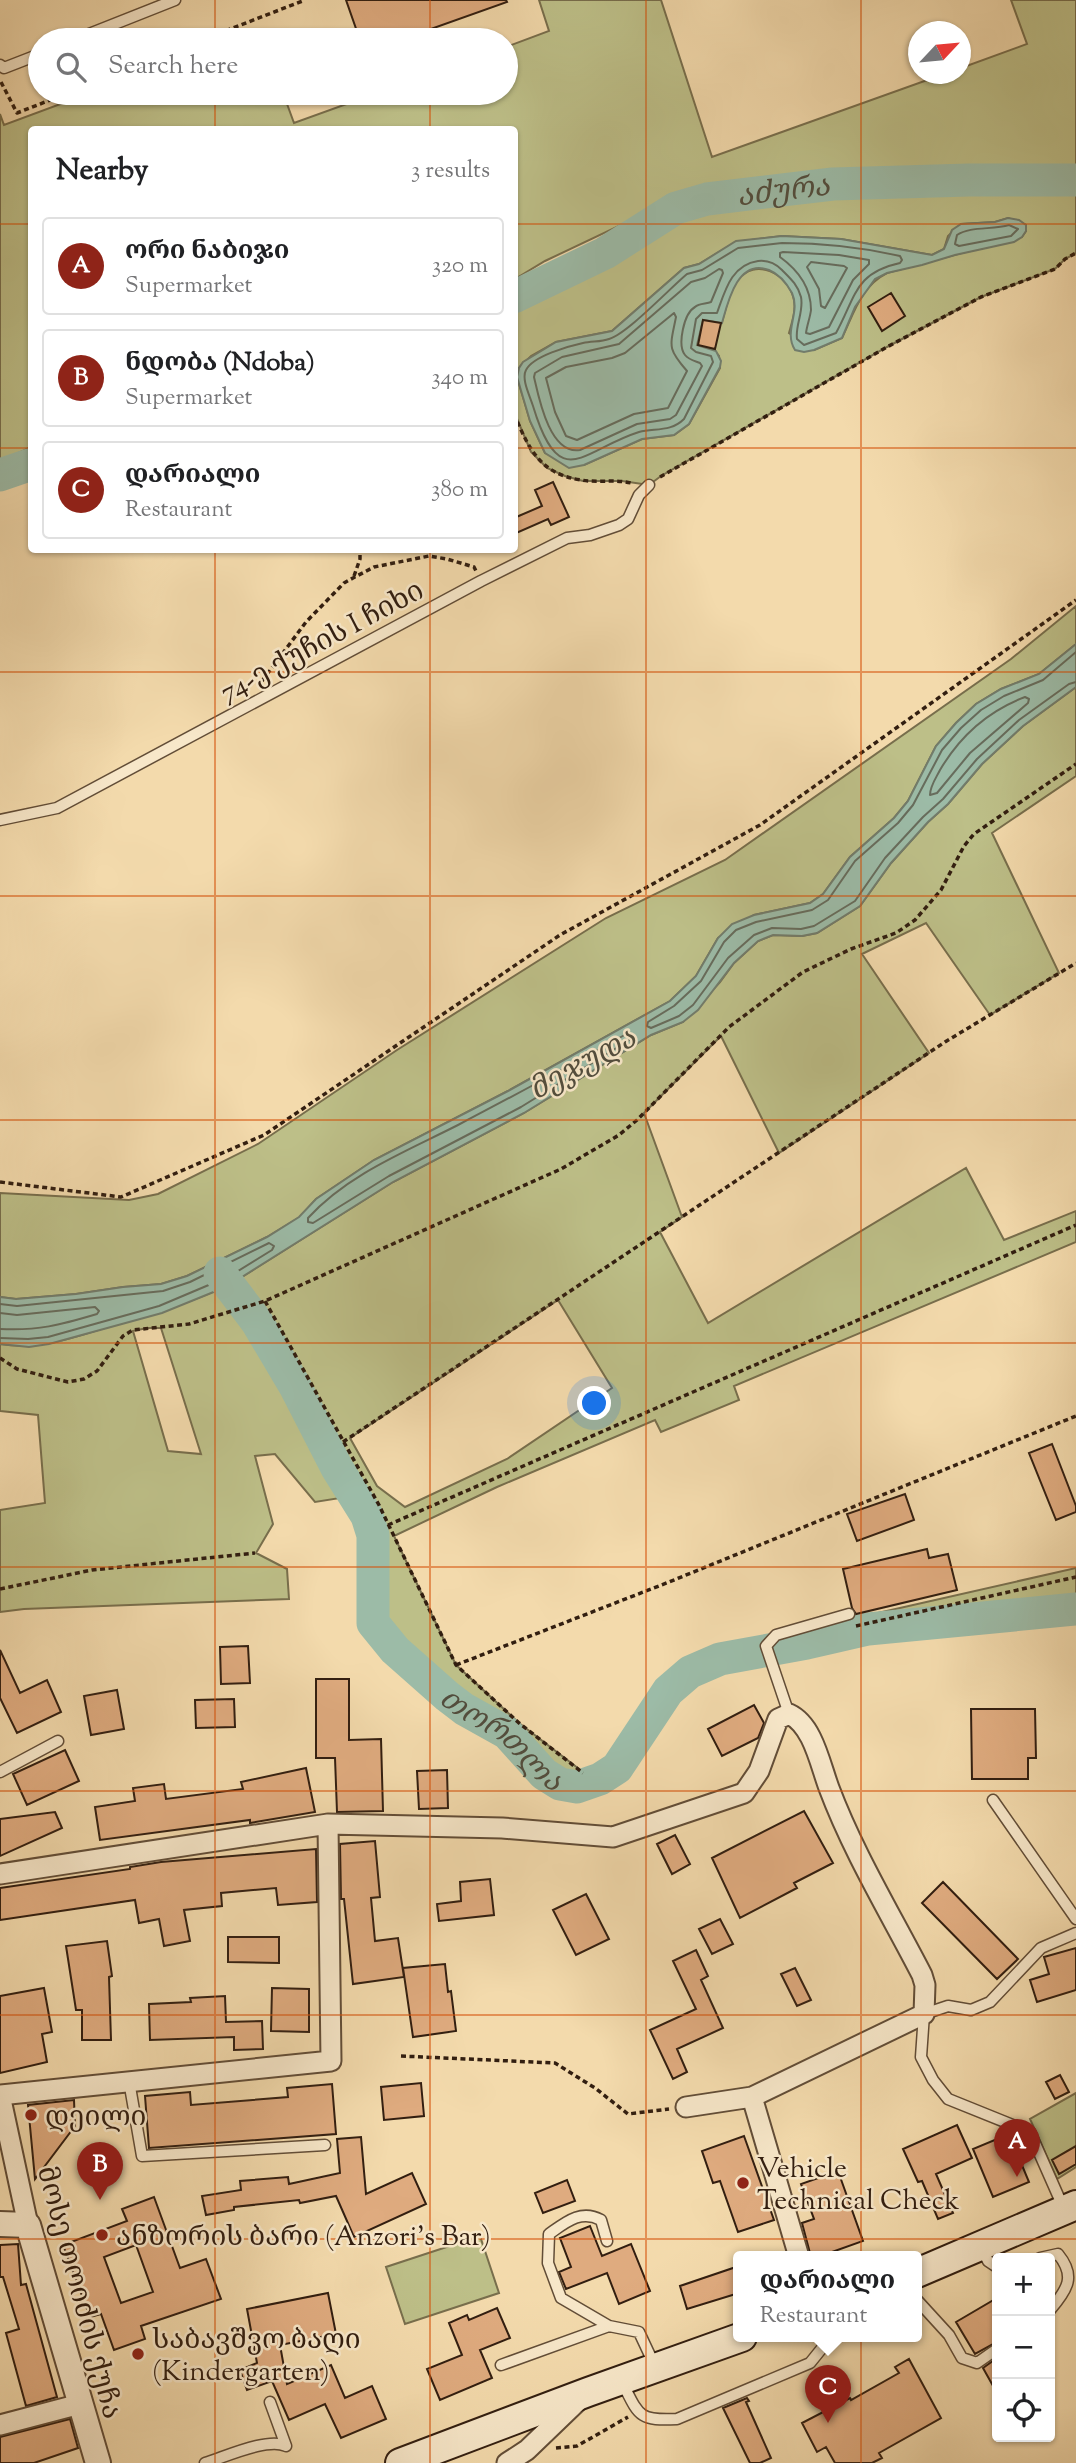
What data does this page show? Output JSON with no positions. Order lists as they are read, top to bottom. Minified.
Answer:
{"streets":{"street":["მოსე თოიძის ქუჩა"],"lane":["74-ე ქუჩის I ჩიხი"]},"water":["აძურა","მეჯუდა","თორთლა"],"places":["დეილი","Vehicle Technical Check","ანზორის ბარი (Anzori's Bar)","საბავშვო ბაღი (Kindergarten)"],"north":"top right","page":{"search":"Search here","heading":["Nearby","3 results"],"list":[{"mark":"A","name":"ორი ნაბიჯი","note":"Supermarket","value":"320 m"},{"mark":"B","name":"ნდობა (Ndoba)","note":"Supermarket","value":"340 m"},{"mark":"C","name":"დარიალი","note":"Restaurant","value":"380 m"}],"pins":["A","B","C"],"popup":["დარიალი","Restaurant"],"map_buttons":["+","−"]}}
